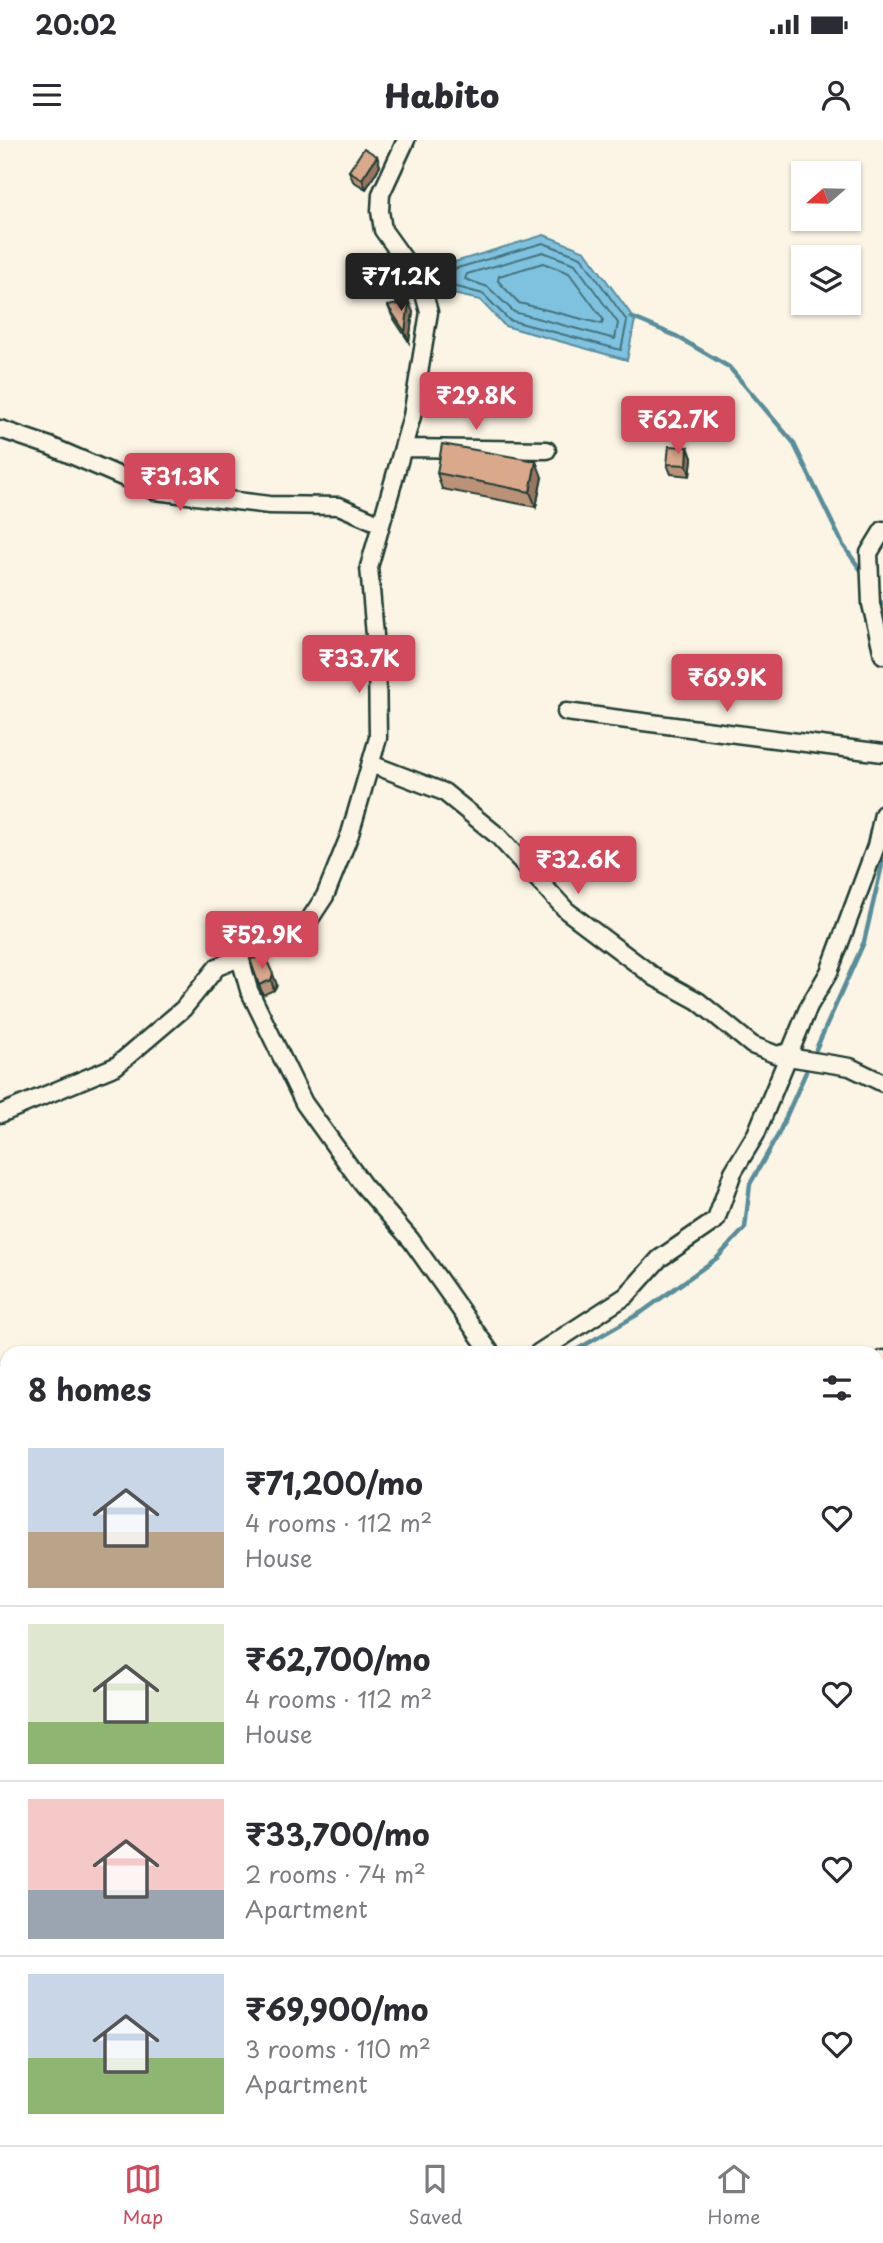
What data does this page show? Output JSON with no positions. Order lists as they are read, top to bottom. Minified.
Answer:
{"north":"left","page":{"status":"20:02","header":"Habito","price":["₹71.2K","₹29.8K","₹62.7K","₹31.3K","₹33.7K","₹69.9K","₹32.6K","₹52.9K"],"heading":"8 homes","list":[{"name":"₹71,200/mo","note":"4 rooms · 112 m² · House"},{"name":"₹62,700/mo","note":"4 rooms · 112 m² · House"},{"name":"₹33,700/mo","note":"2 rooms · 74 m² · Apartment"},{"name":"₹69,900/mo","note":"3 rooms · 110 m² · Apartment"}],"tabs":["Map","Saved","Home"]}}
